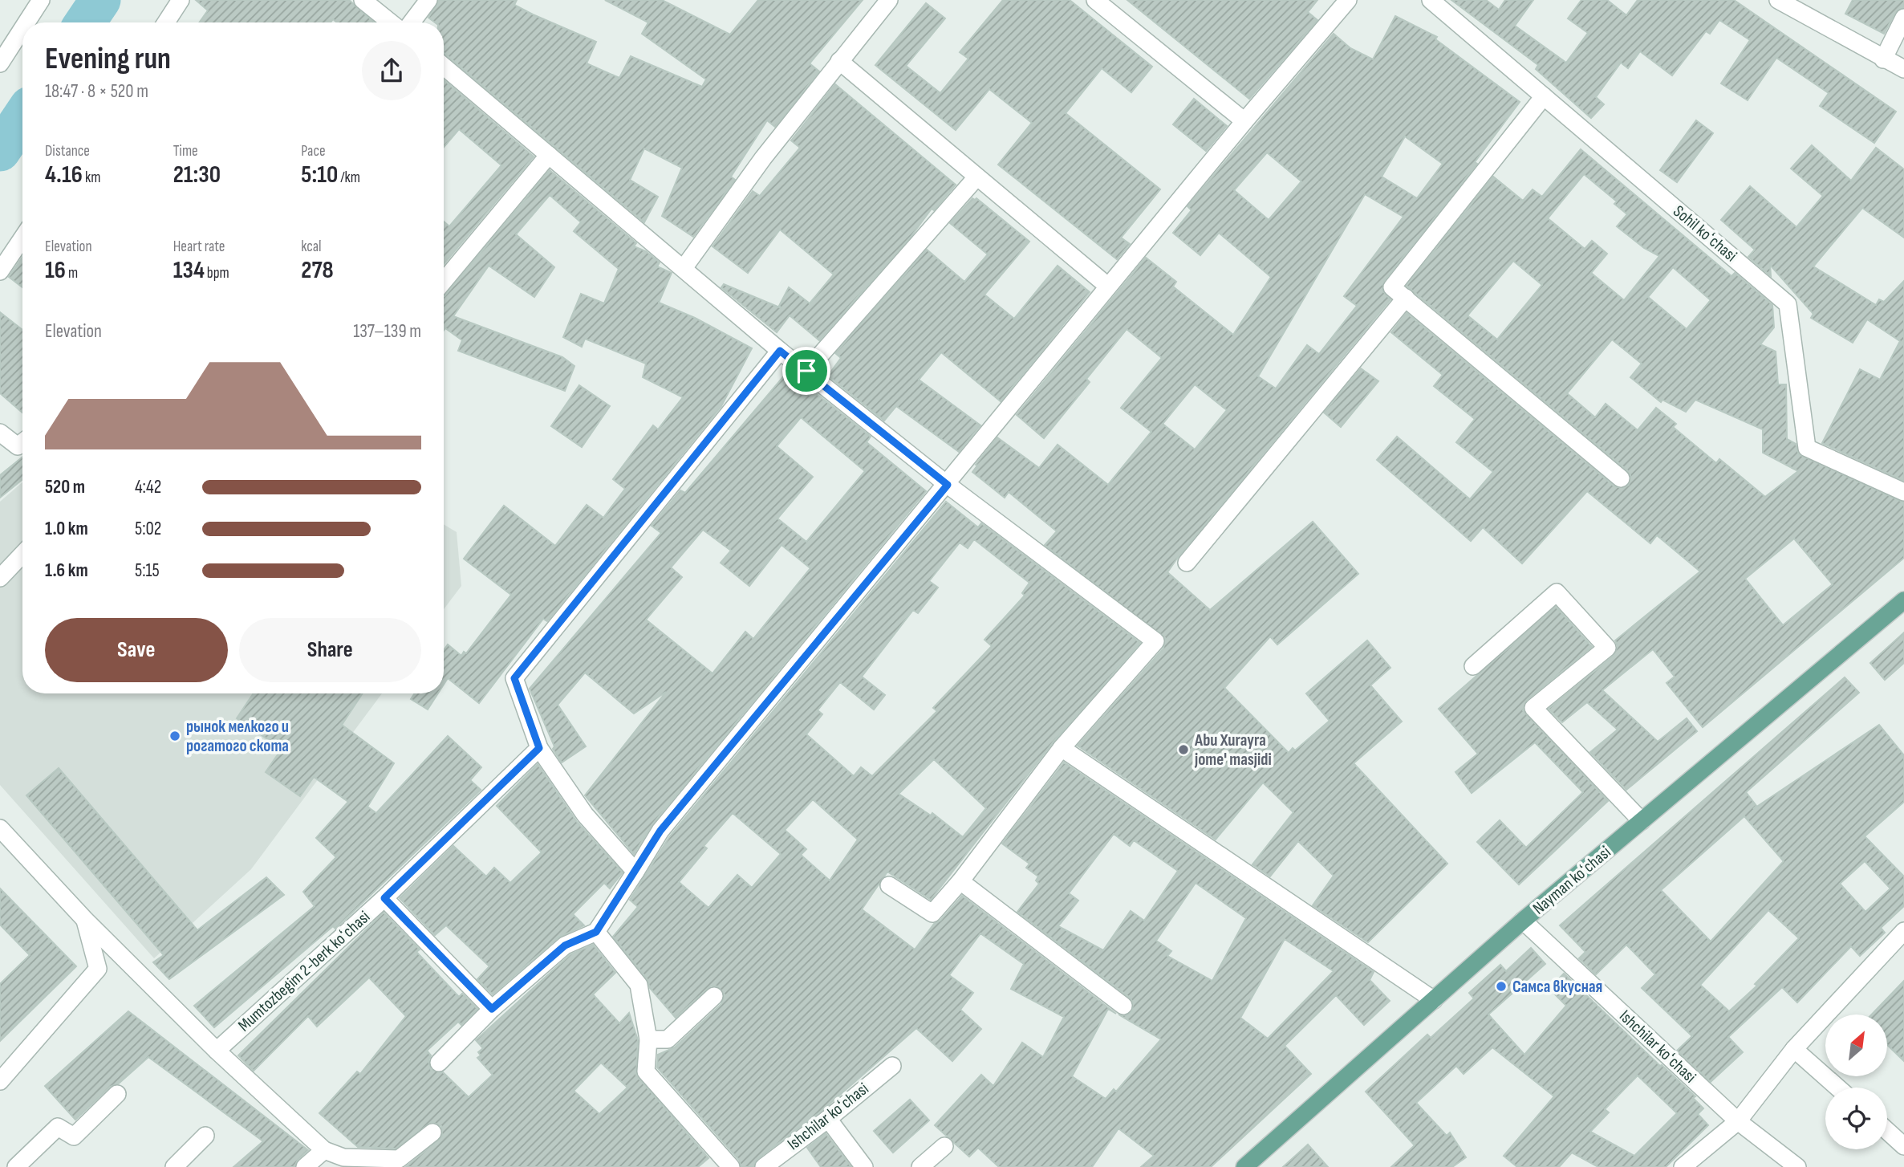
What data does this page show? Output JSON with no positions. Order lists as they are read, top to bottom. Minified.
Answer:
{"streets":{"main road":["Nayman koʻchasi"],"street":["Sohil koʻchasi","Mumtozbegim 2-berk koʻchasi","Ishchilar koʻchasi"]},"crossings":[["Nayman koʻchasi","Ishchilar koʻchasi"]],"places":["рынок мелкого и рогатого скота","Abu Xurayra jome' masjidi","Самса вкусная"],"north":"top right","page":{"heading":["Evening run","18:47 · 8 × 520 m"],"stats":[["Distance","4.16 km"],["Time","21:30"],["Pace","5:10 /km"],["Elevation","16 m"],["Heart rate","134 bpm"],["kcal","278"]],"chart":["Elevation","137–139 m"],"list":[{"name":"520 m","note":"4:42"},{"name":"1.0 km","note":"5:02"},{"name":"1.6 km","note":"5:15"}],"buttons":["Save","Share"]}}
